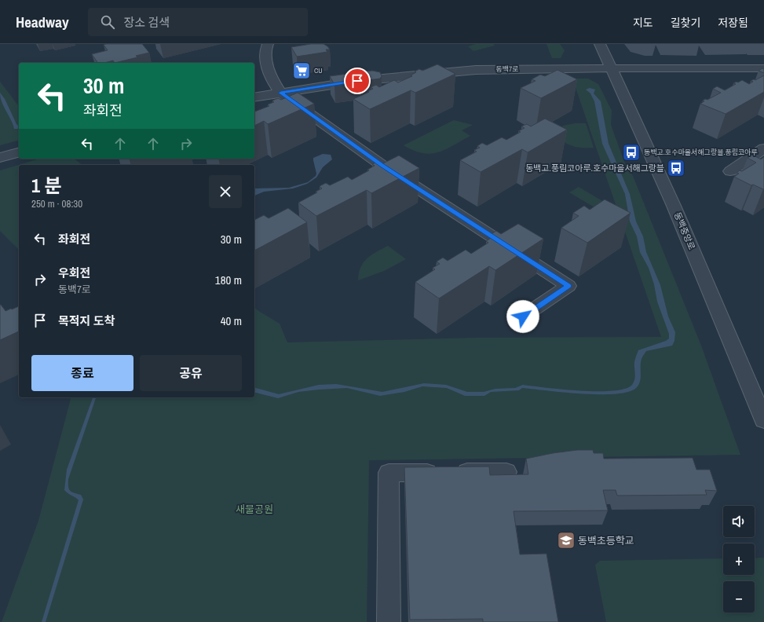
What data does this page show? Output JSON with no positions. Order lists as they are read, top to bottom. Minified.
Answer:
{"streets":{"street":["동백7로","동백중앙로"]},"crossings":[["동백7로","동백중앙로"]],"parks":["새물공원"],"places":{"supermarket":["CU"],"bus stop":["동백고.호수마을서해그랑블.풍림코아루","동백고.풍림코아루.호수마을서해그랑블"],"school or university":["동백초등학교"]},"page":{"header":"Headway","search":"장소 검색","nav":["지도","길찾기","저장됨"],"turn":["30 m","좌회전"],"heading":["1 분","250 m · 08:30"],"list":[{"name":"좌회전","value":"30 m"},{"name":"우회전","note":"동백7로","value":"180 m"},{"name":"목적지 도착","value":"40 m"}],"buttons":["종료","공유"],"map_buttons":["+","−"]}}
